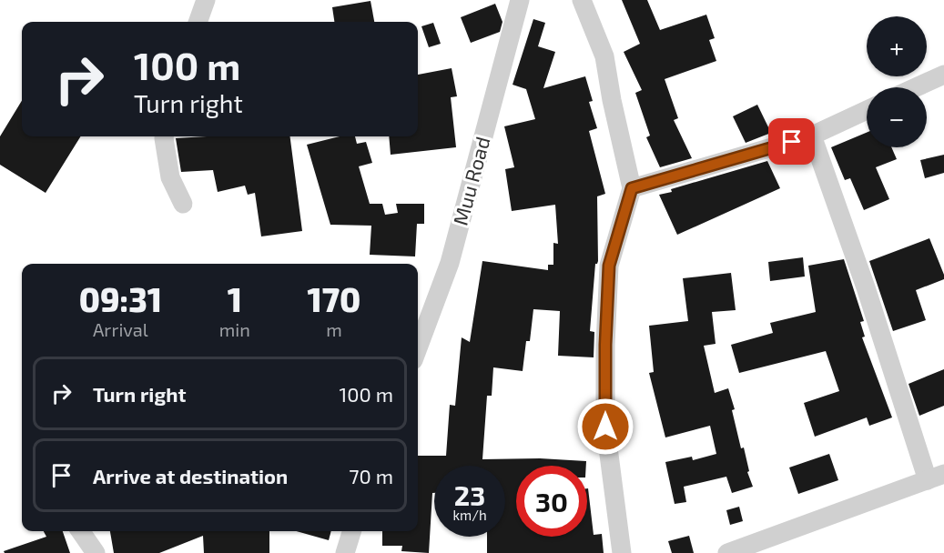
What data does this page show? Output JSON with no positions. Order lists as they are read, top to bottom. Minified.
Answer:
{"streets":{"street":["Muu Road"]},"page":{"map_buttons":["+","−"],"turn":["100 m","Turn right"],"eta":["09:31","Arrival","1","min","170","m"],"list":[{"name":"Turn right","value":"100 m"},{"name":"Arrive at destination","value":"70 m"}],"speed":"23 km/h","limit":"30"}}
